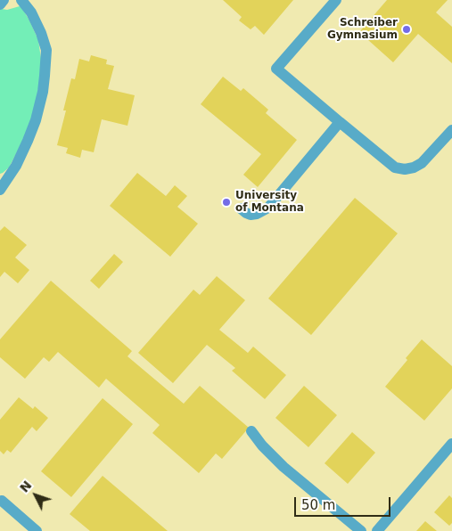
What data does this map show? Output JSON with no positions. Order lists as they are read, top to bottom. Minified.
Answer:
{"places":["Schreiber Gymnasium","University of Montana"],"scale_bar":"50 m","north":"top left"}
